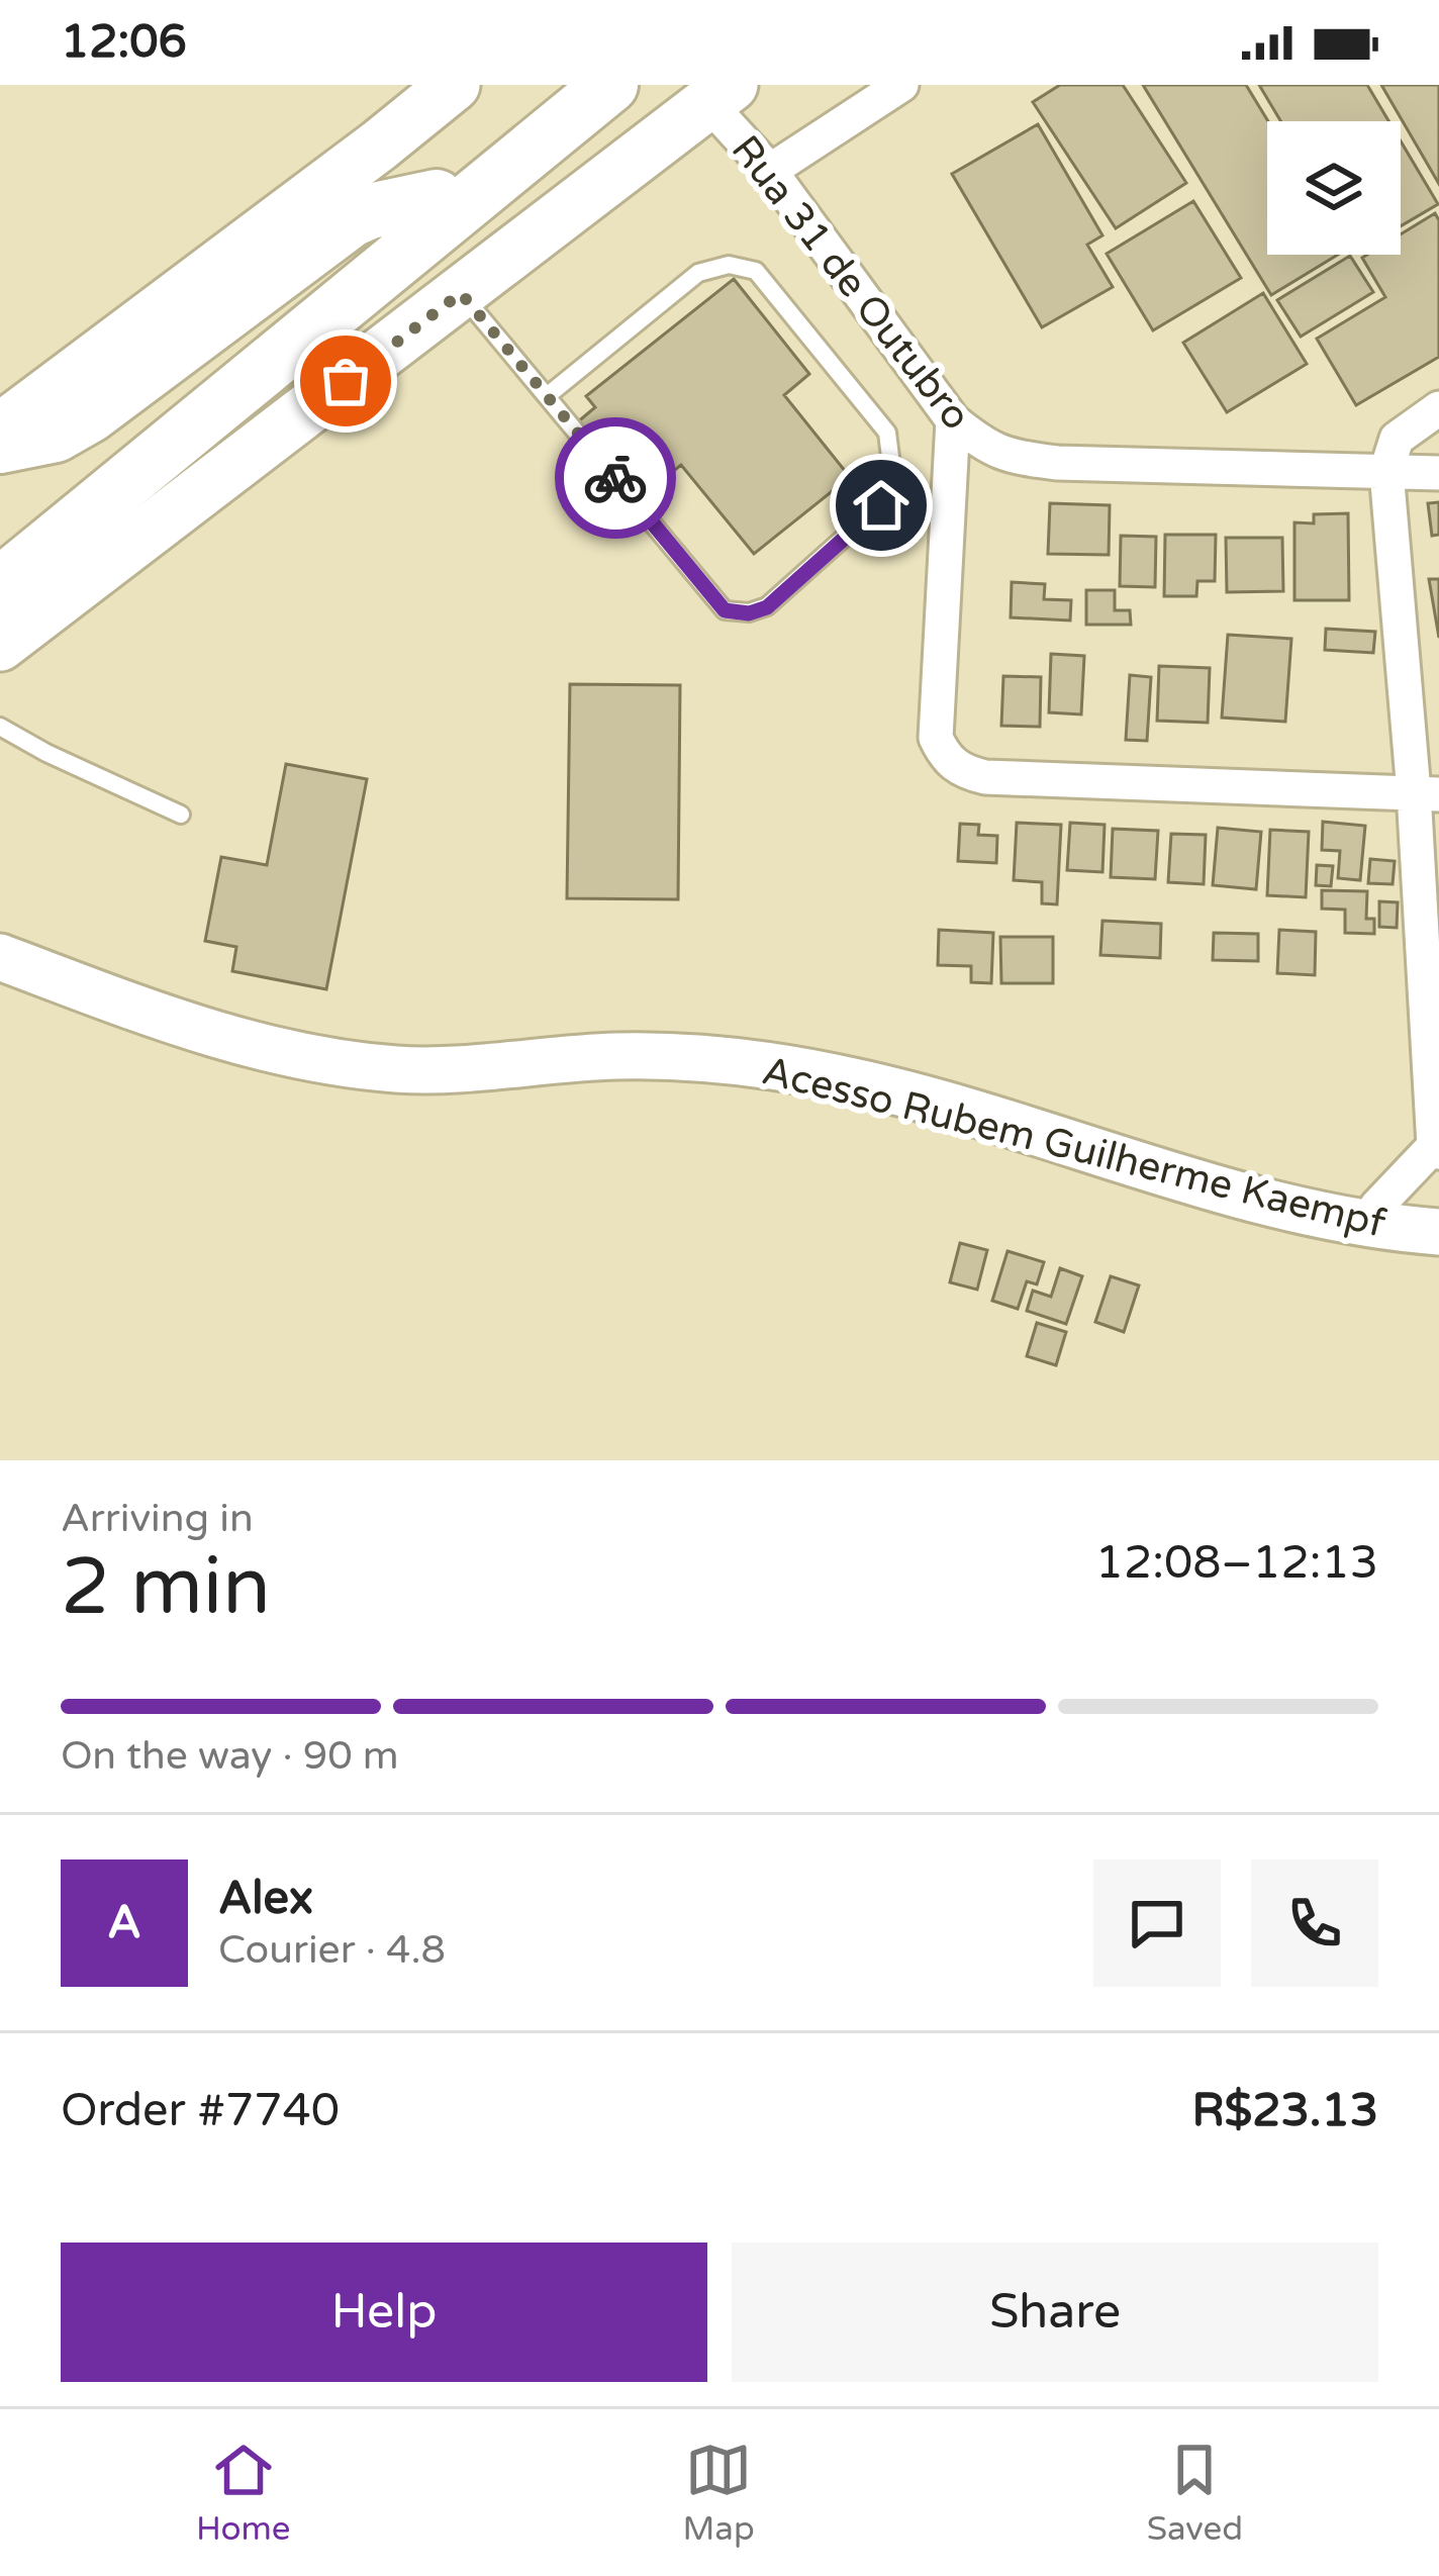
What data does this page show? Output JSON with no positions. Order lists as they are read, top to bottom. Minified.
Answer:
{"streets":{"main road":["Acesso Rubem Guilherme Kaempf"],"street":["Rua 31 de Outubro"]},"page":{"status":"12:06","heading":["2 min","Arriving in","12:08–12:13"],"panel":["Alex","Courier · 4.8","Order #7740","R$23.13"],"bar":"On the way · 90 m","round":"A","buttons":["Help","Share"],"tabs":["Home","Map","Saved"]}}
